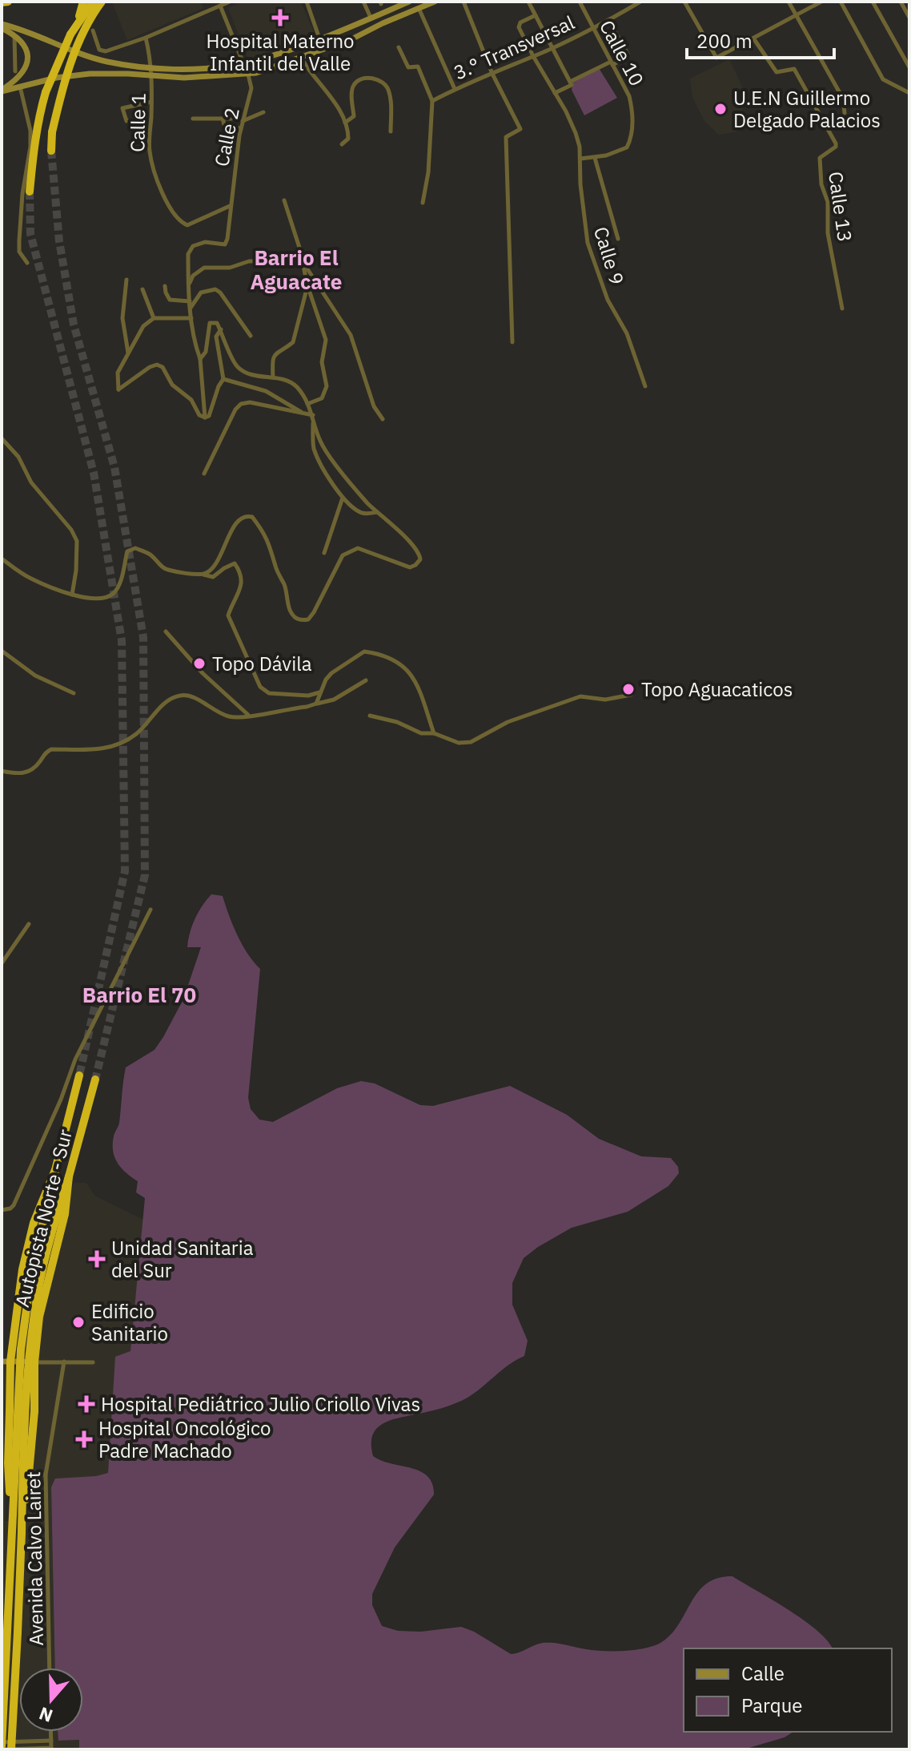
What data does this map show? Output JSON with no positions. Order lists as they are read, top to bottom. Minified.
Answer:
{"streets":{"highway":["Autopista Norte - Sur"],"street":["3.° Transversal","Calle 10","Calle 1","Calle 2","Calle 13","Calle 9","Avenida Calvo Lairet"]},"crossings":[["3.° Transversal","Calle 10"],["3.° Transversal","Calle 9"],["Calle 10","Calle 9"],["Calle 1","Calle 2"]],"districts":["Barrio El Aguacate","Barrio El 70"],"places":{"health":["Hospital Materno Infantil del Valle","Unidad Sanitaria del Sur","Hospital Pediátrico Julio Criollo Vivas","Hospital Oncológico Padre Machado"],"other":["U.E.N Guillermo Delgado Palacios","Topo Dávila","Topo Aguacaticos","Edificio Sanitario"]},"legend":["Calle","Parque"],"scale_bar":"200 m","north":"bottom"}
